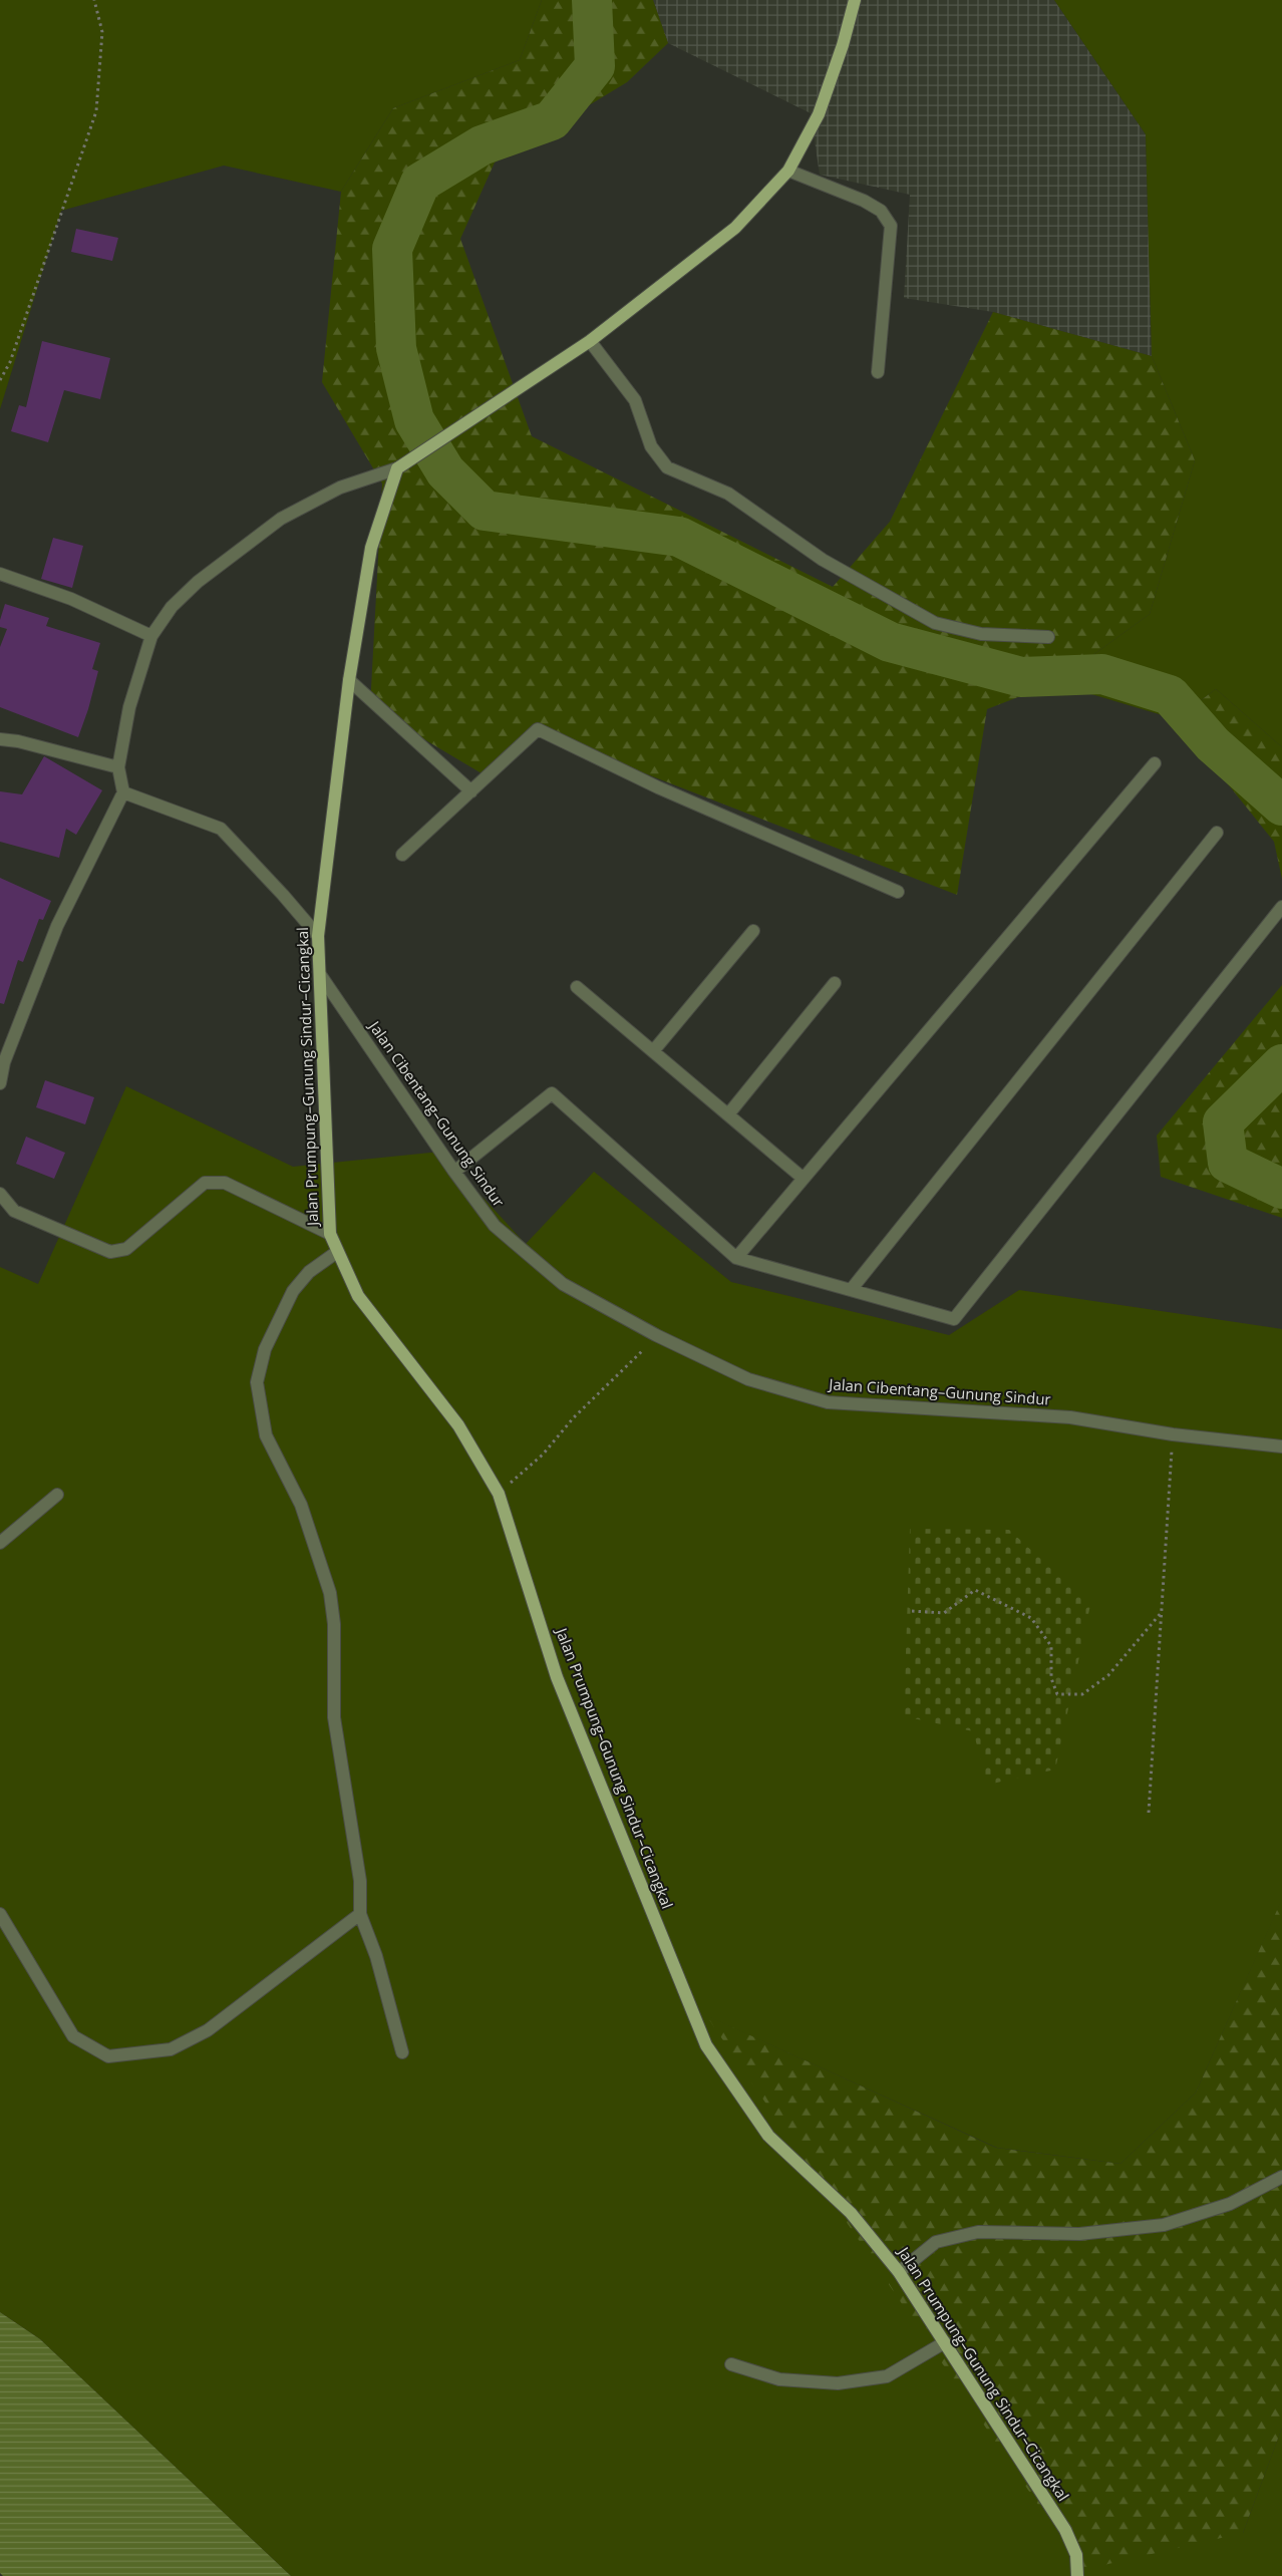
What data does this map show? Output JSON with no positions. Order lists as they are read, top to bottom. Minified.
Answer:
{"streets":{"main road":["Jalan Prumpung–Gunung Sindur–Cicangkal"],"street":["Jalan Cibentang–Gunung Sindur"]},"crossings":[["Jalan Prumpung–Gunung Sindur–Cicangkal","Jalan Cibentang–Gunung Sindur"]]}
